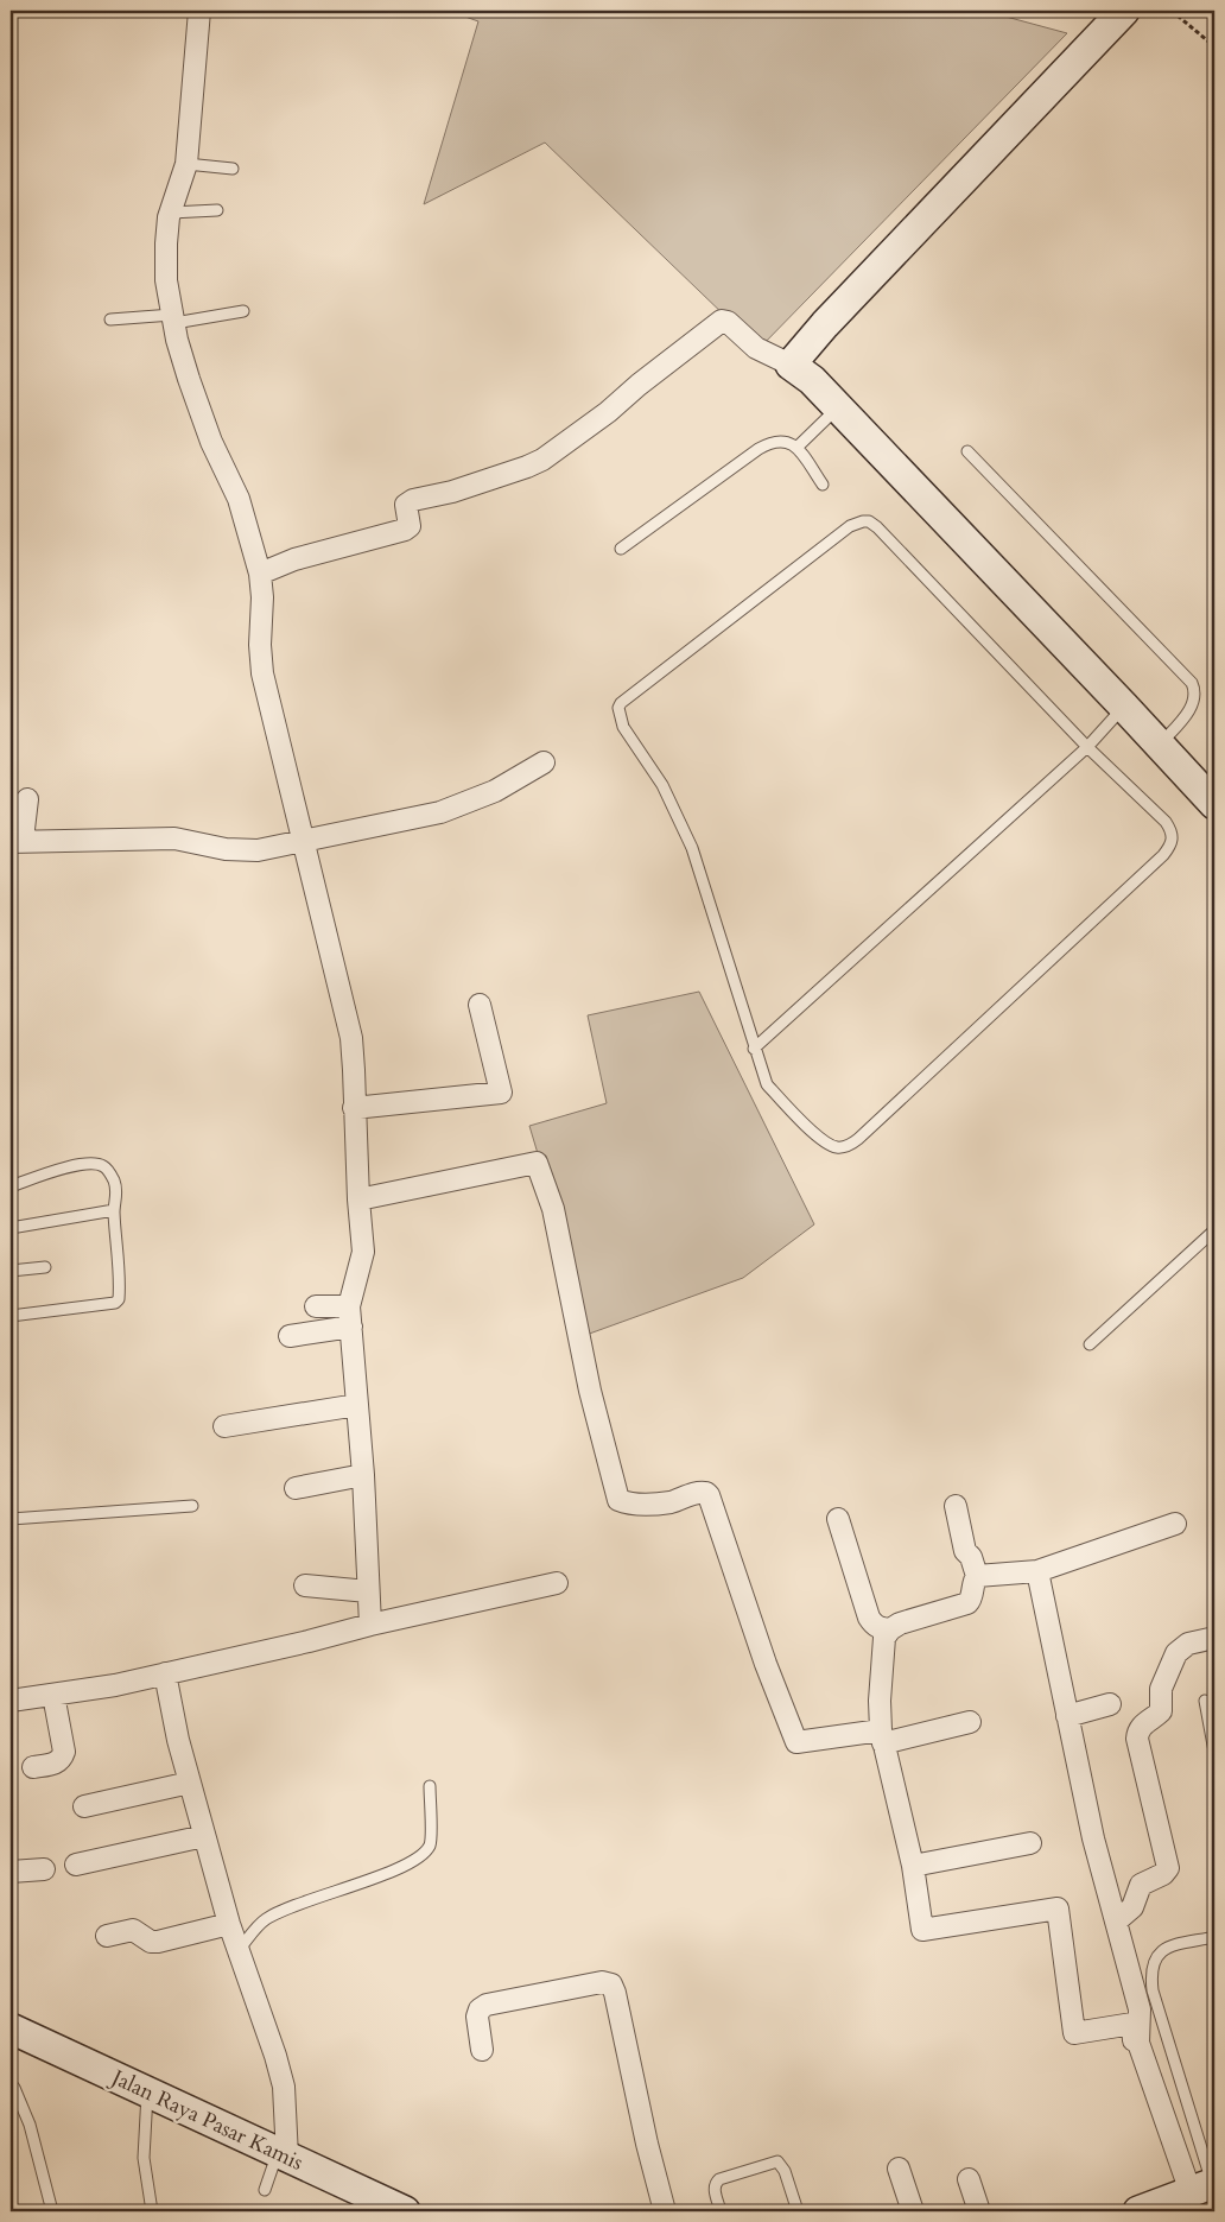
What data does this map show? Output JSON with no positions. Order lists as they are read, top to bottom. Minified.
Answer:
{"streets":{"street":["Jalan Raya Pasar Kamis"]}}
